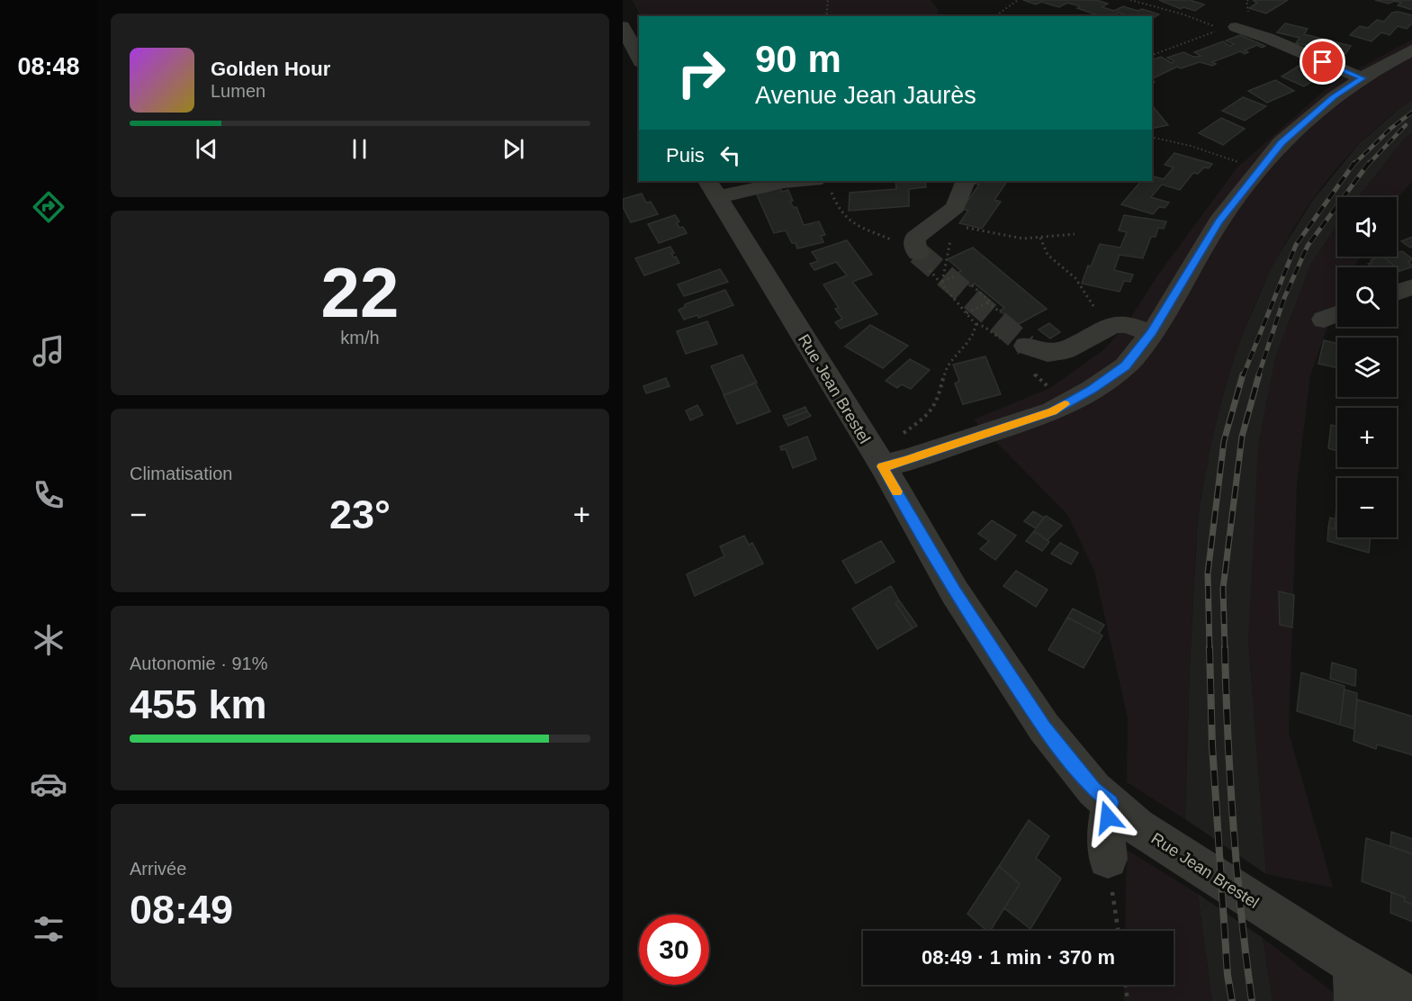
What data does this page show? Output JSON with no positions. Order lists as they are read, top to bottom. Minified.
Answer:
{"streets":{"street":["Rue Jean Brestel"]},"page":{"tabs":"08:48","turn":["90 m","Avenue Jean Jaurès"],"song":["Golden Hour","Lumen"],"then":"Puis","map_buttons":["+","−"],"tile":[["22","km/h"],"Climatisation",["Autonomie · 91%","455 km"],["Arrivée","08:49"]],"heat":["−","23°","+"],"limit":"30","trip":"08:49 · 1 min · 370 m"}}
